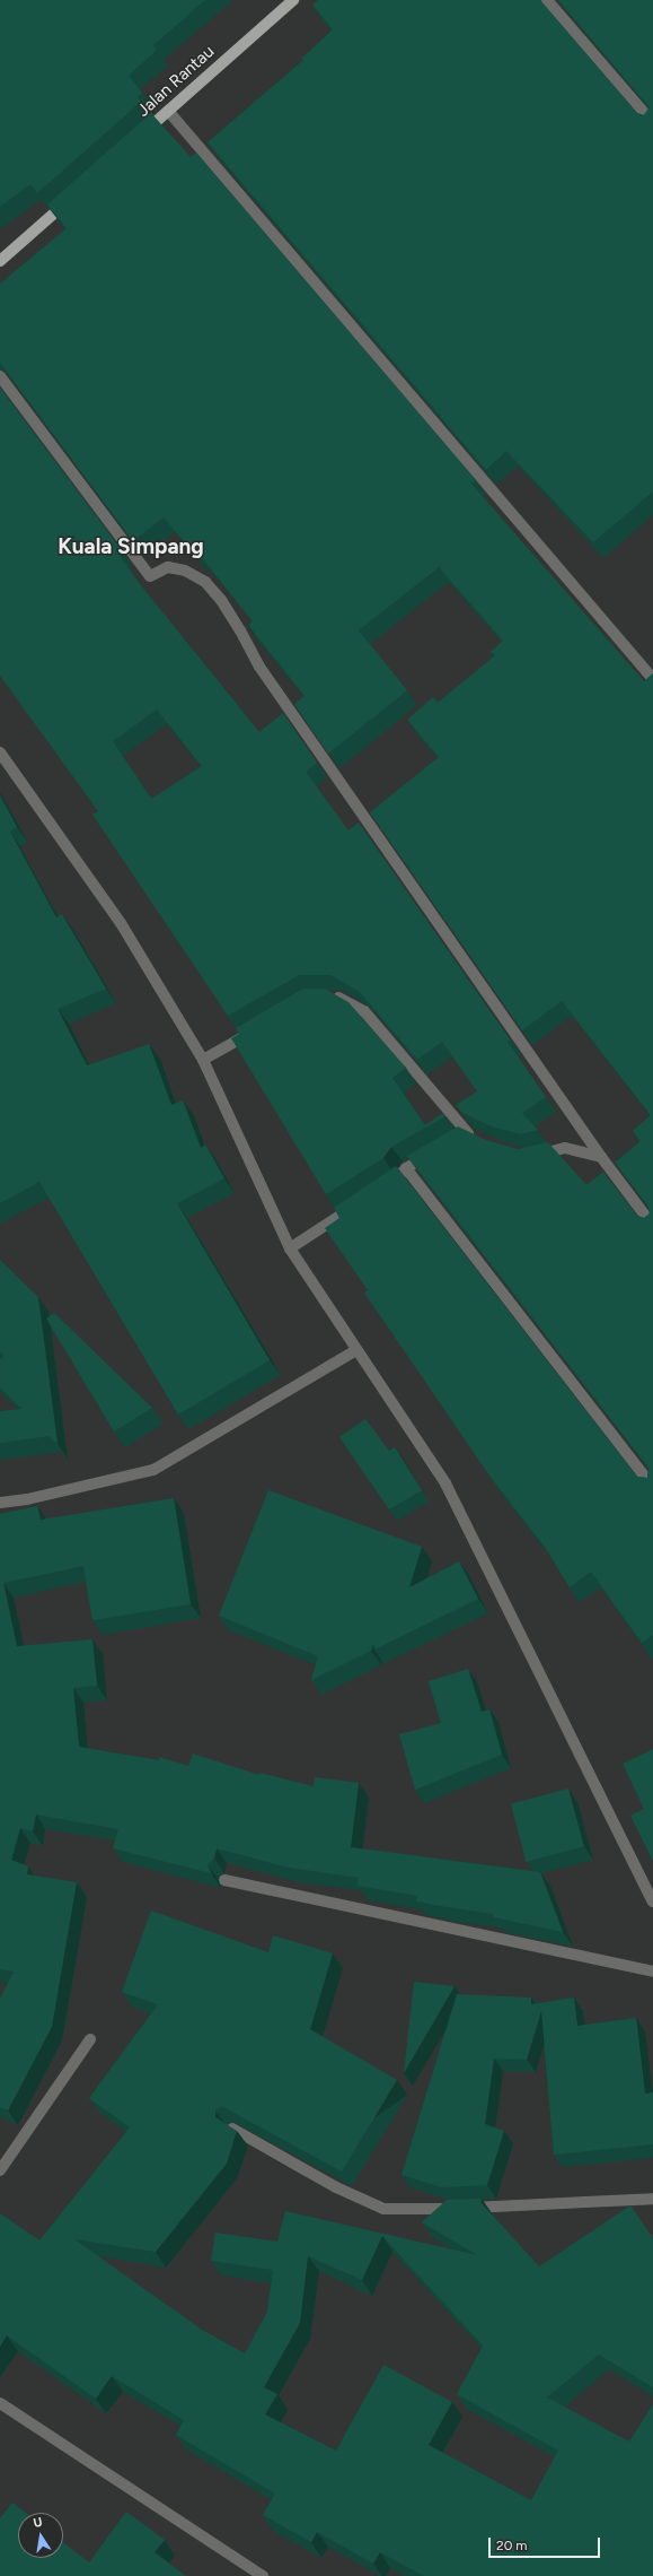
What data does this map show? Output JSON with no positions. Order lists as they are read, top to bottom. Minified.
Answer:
{"streets":{"main road":["Jalan Rantau"]},"districts":["Kuala Simpang"],"scale_bar":"20 m","north":"top"}
